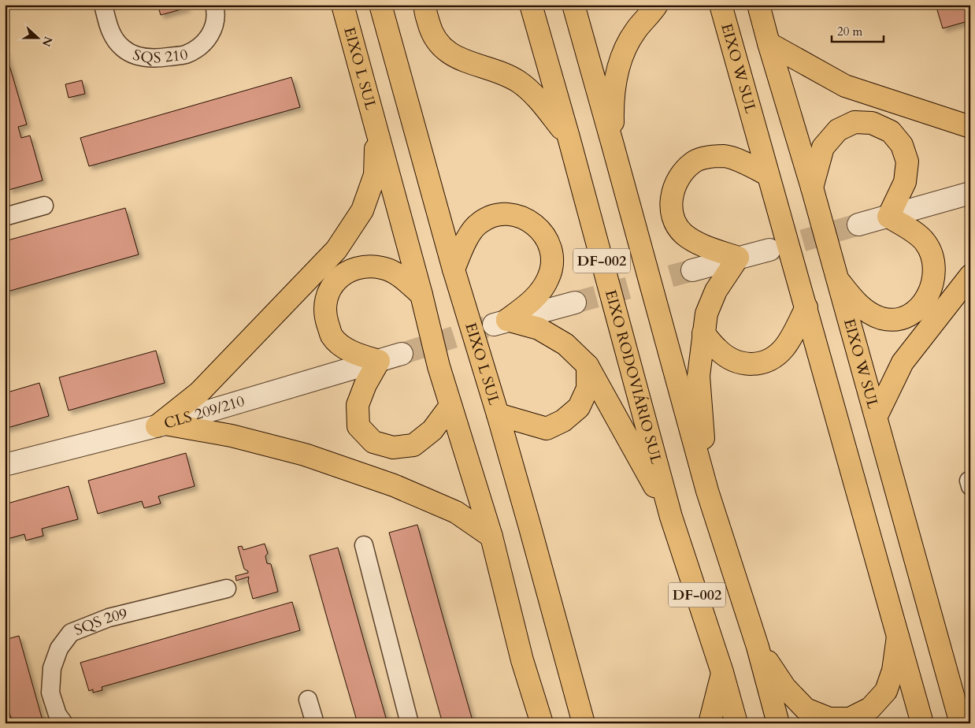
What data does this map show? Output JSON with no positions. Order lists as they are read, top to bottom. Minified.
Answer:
{"streets":{"main road":["EIXO L SUL","EIXO W SUL","DF-002","EIXO RODOVIÁRIO SUL"],"street":["SQS 210","CLS 209/210","SQS 209"]},"scale_bar":"20 m","north":"right"}
